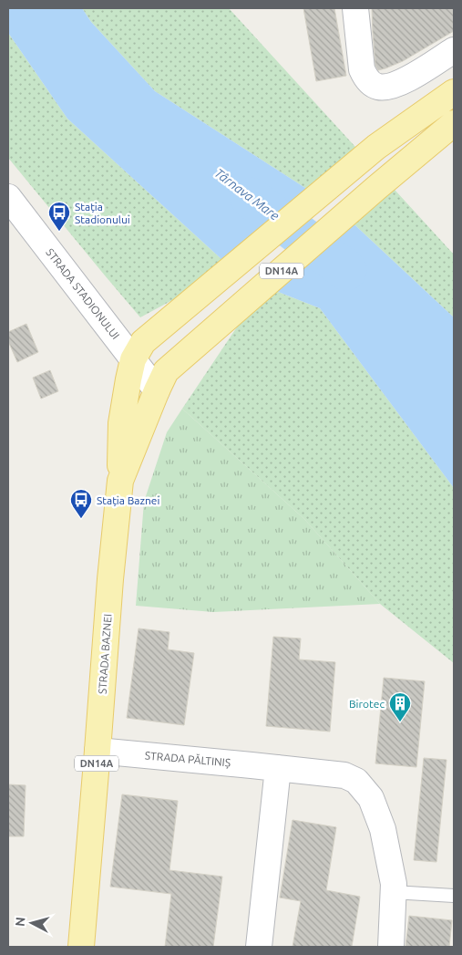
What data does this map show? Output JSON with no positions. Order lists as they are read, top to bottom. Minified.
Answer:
{"streets":{"main road":["DN14A","STRADA BAZNEI"],"street":["STRADA STADIONULUI","STRADA PĂLTINIȘ"]},"crossings":[["DN14A","STRADA STADIONULUI"],["DN14A","STRADA BAZNEI"],["STRADA STADIONULUI","STRADA BAZNEI"],["STRADA BAZNEI","STRADA PĂLTINIȘ"]],"water":["Târnava Mare"],"places":{"bus stop":["Stația Stadionului","Stația Baznei"],"building":["Birotec"]},"north":"left"}
